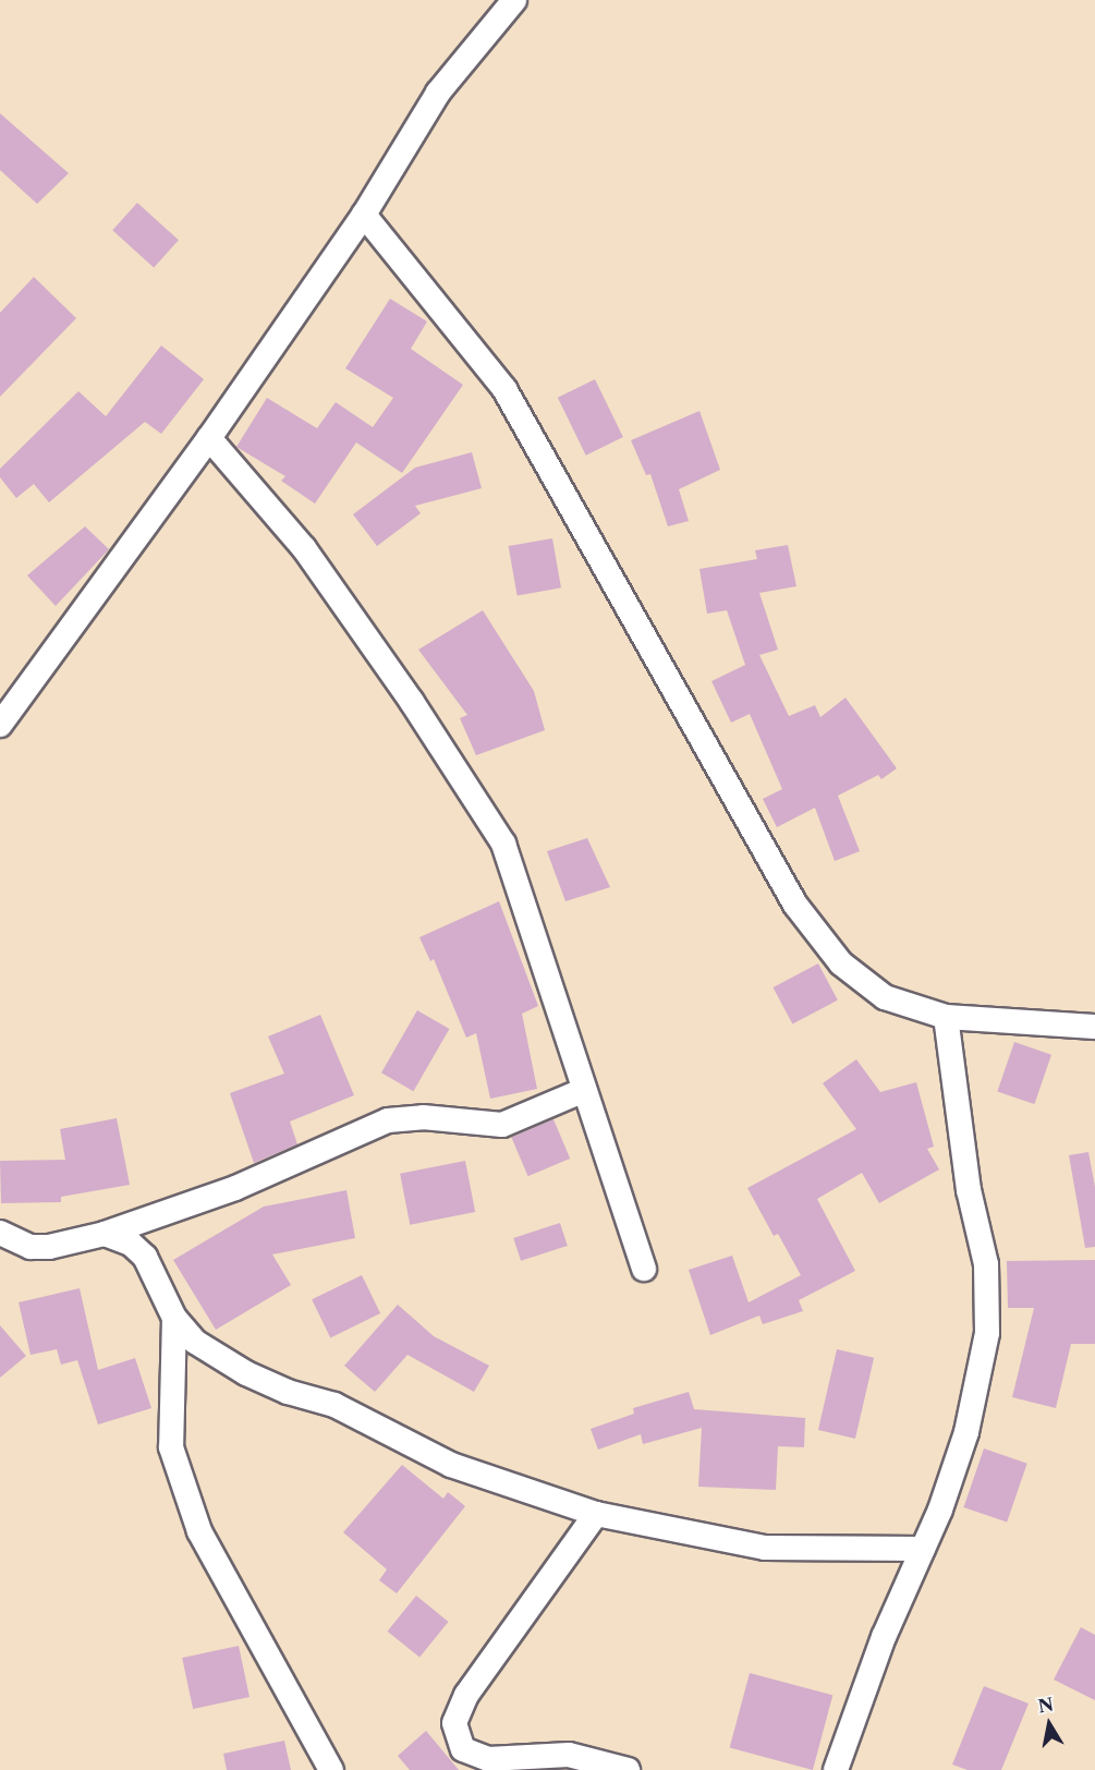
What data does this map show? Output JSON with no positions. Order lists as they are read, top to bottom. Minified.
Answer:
{"north":"top"}
